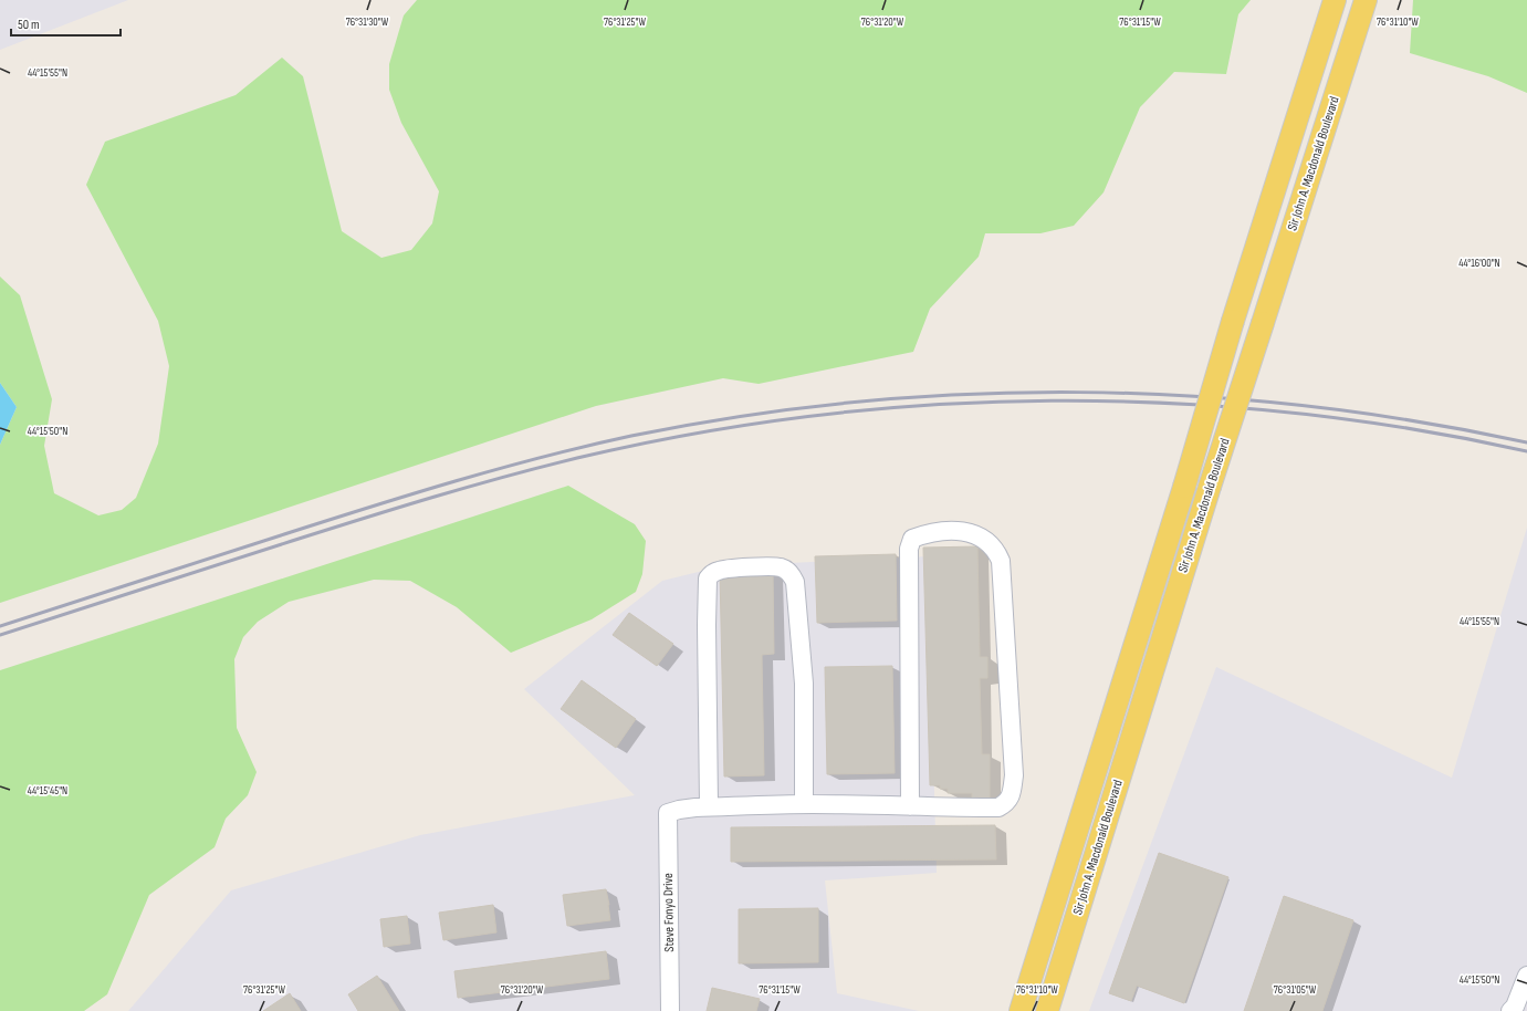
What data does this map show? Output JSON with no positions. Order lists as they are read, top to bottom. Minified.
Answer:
{"streets":{"main road":["Sir John A. Macdonald Boulevard"],"street":["Steve Fonyo Drive"]},"scale_bar":"50 m","coordinates":["76°31'30\"W","76°31'25\"W","76°31'20\"W","76°31'15\"W","76°31'10\"W","44°15'55\"N","44°16'00\"N","44°15'50\"N","44°15'45\"N","76°31'05\"W"]}
